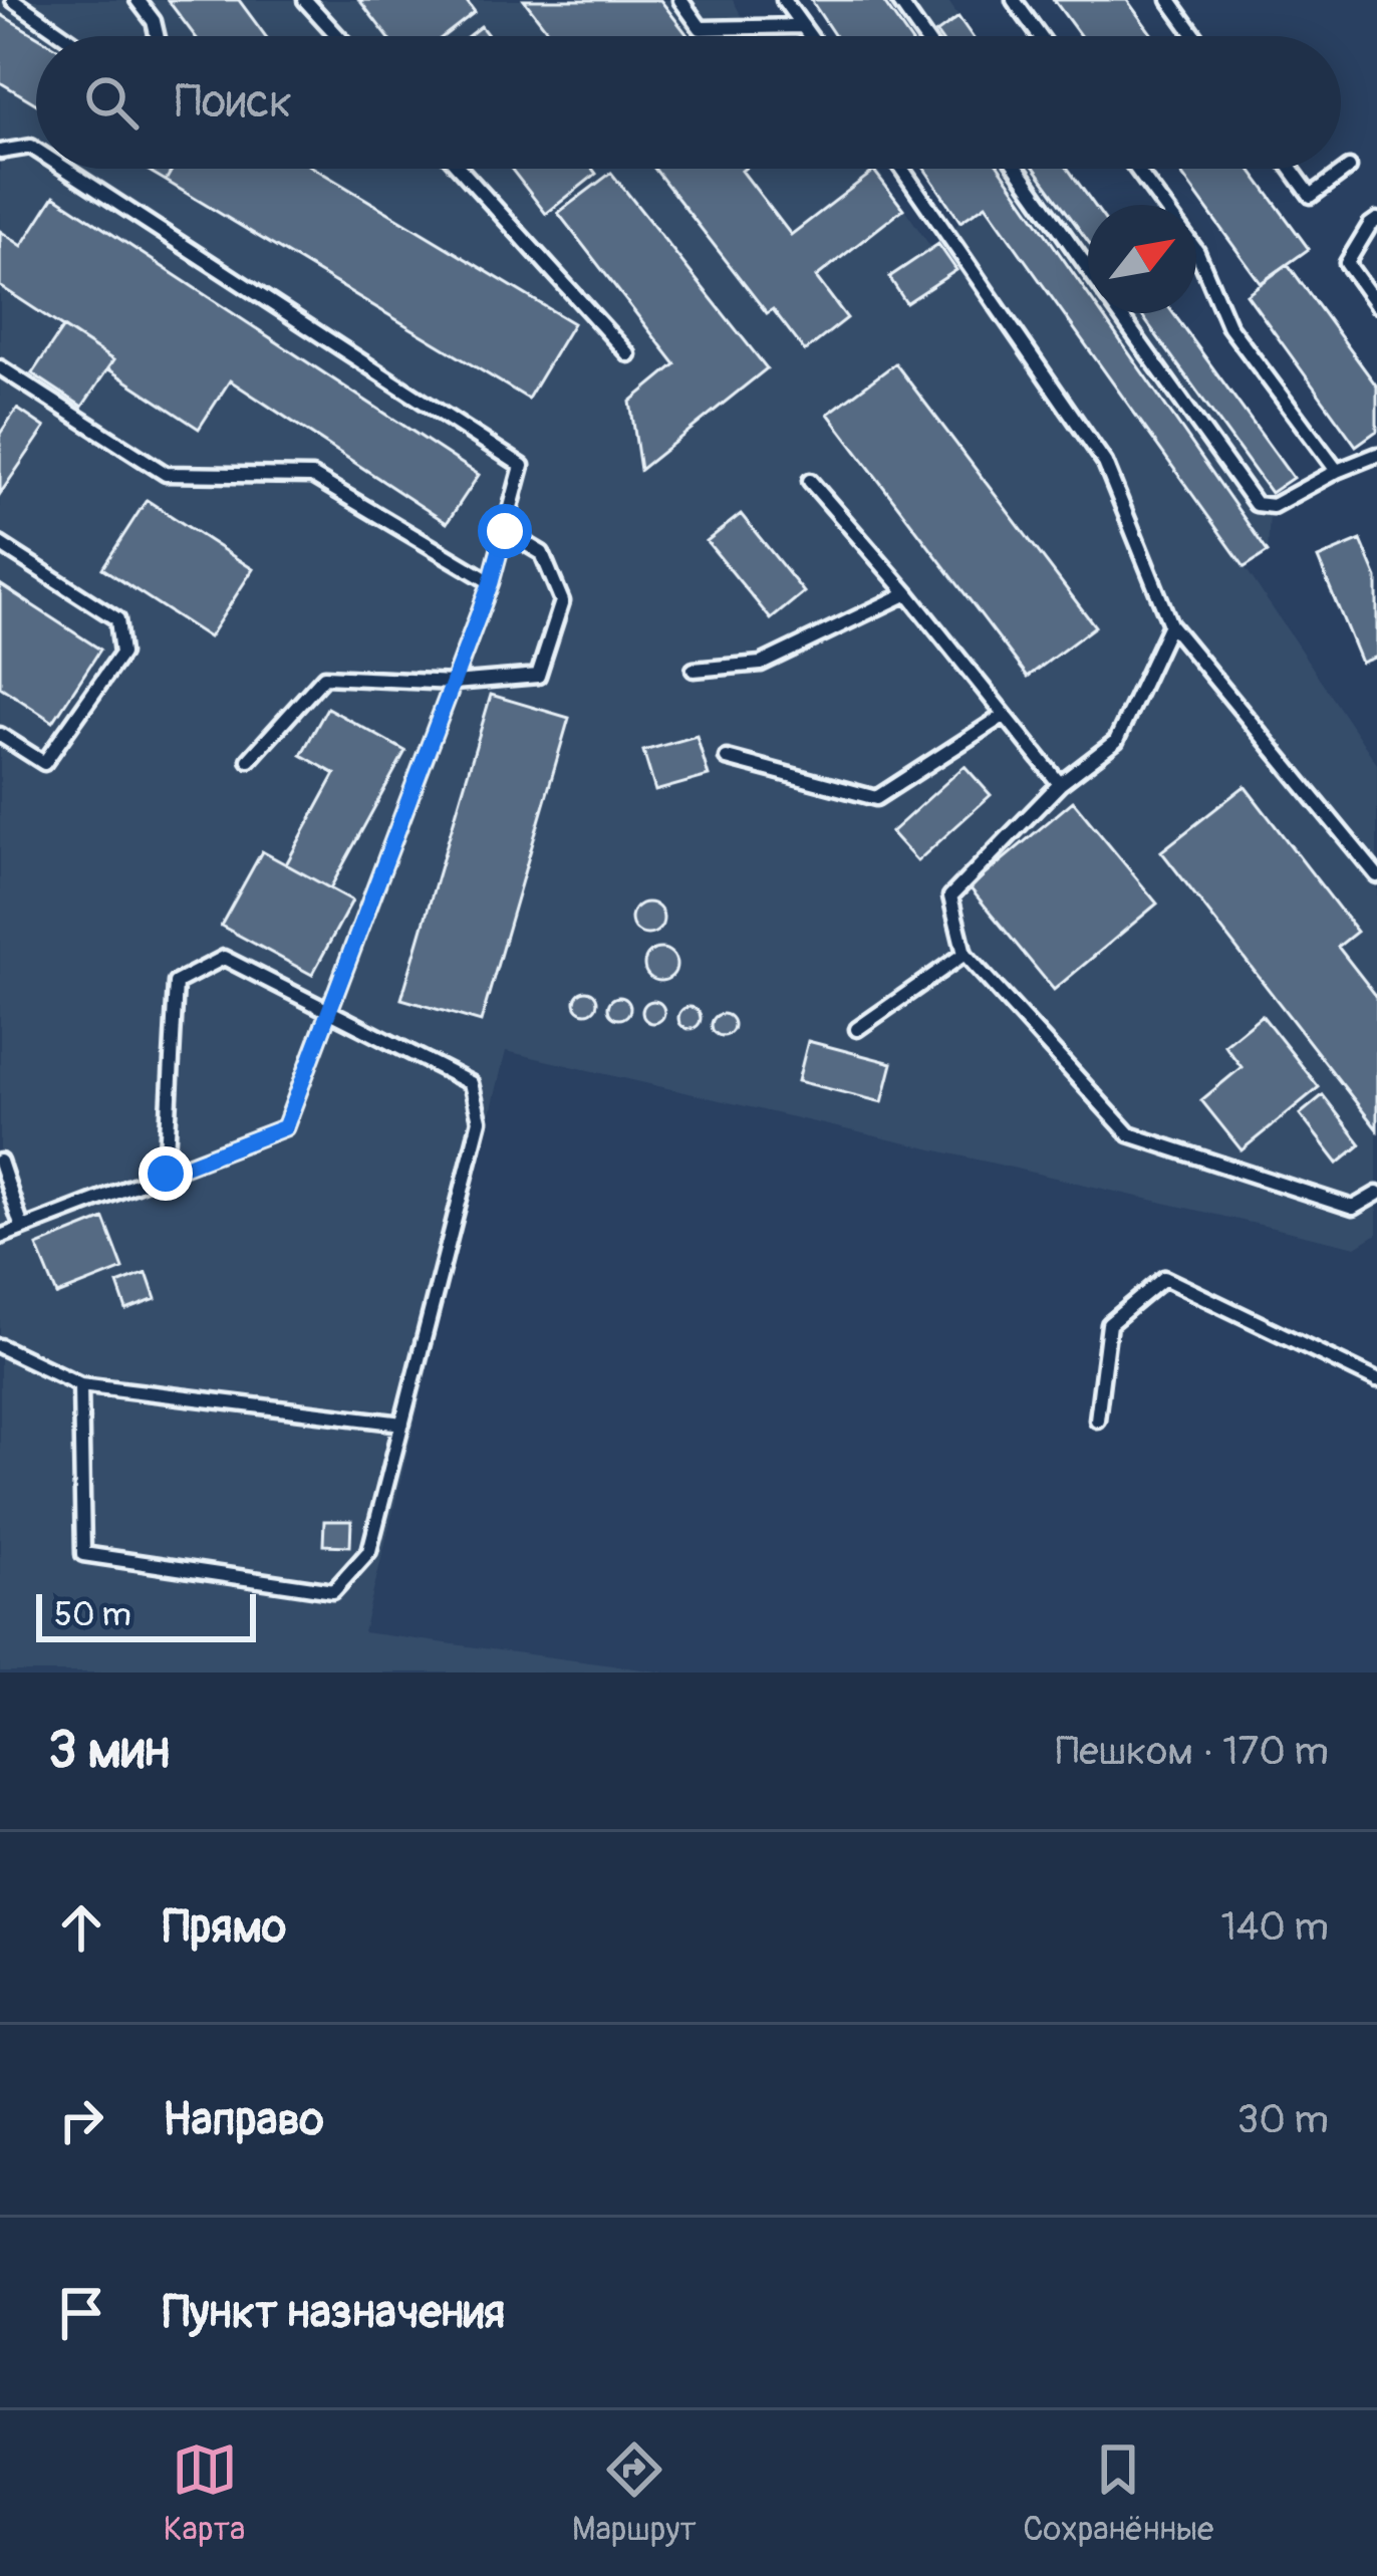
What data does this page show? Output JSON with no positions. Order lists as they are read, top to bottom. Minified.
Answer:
{"scale_bar":"50 m","north":"top right","page":{"search":"Поиск","scale":"50 m","heading":["3 мин","Пешком · 170 m"],"list":[["Прямо","140 m"],["Направо","30 m"],"Пункт назначения"],"nav":["Карта","Маршрут","Сохранённые"]}}
